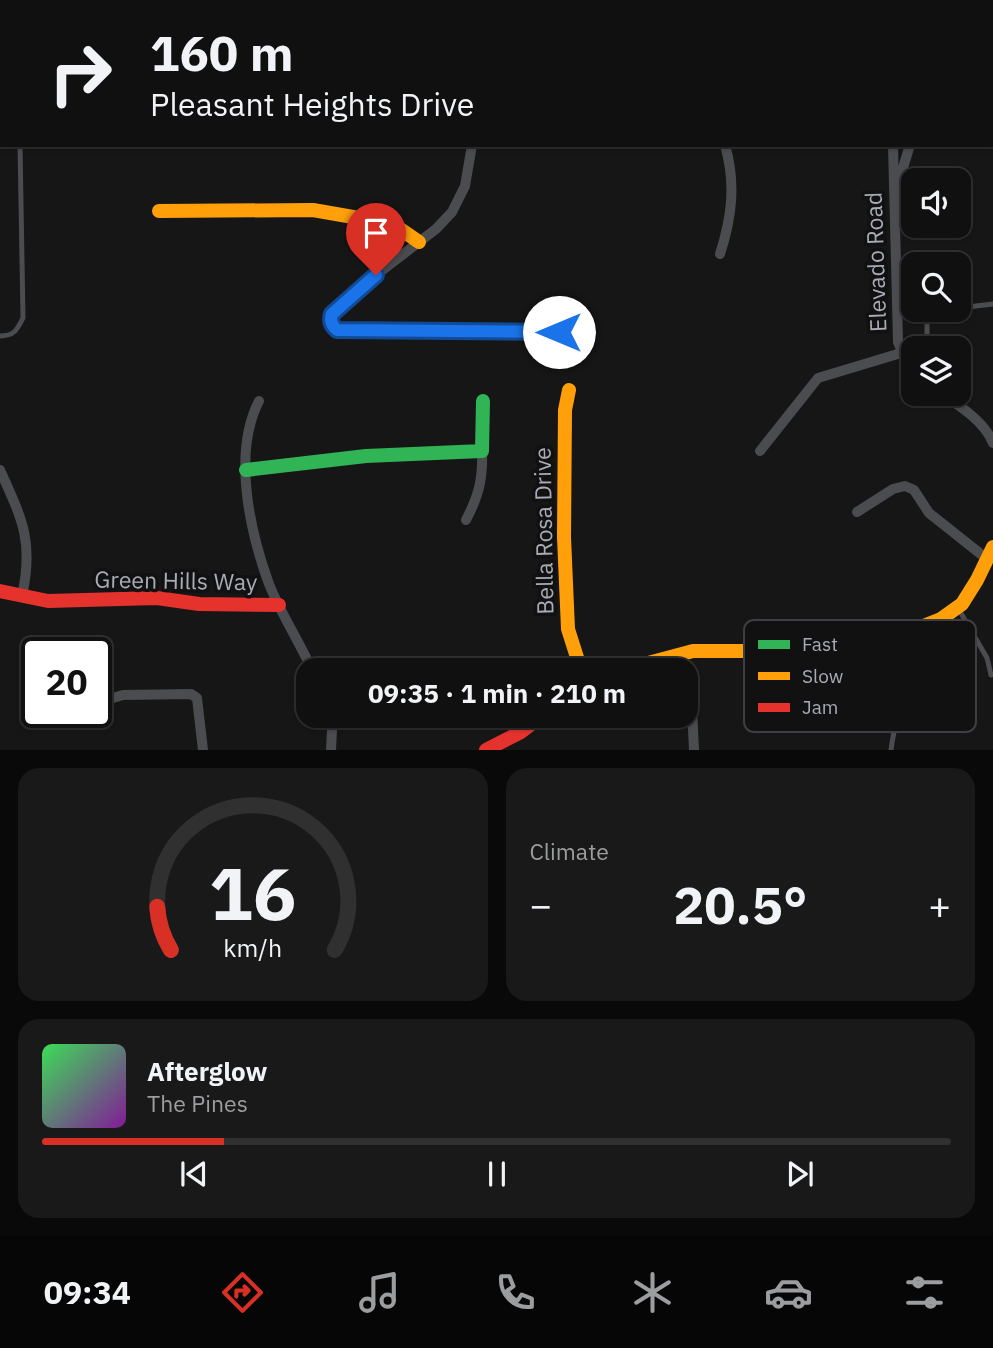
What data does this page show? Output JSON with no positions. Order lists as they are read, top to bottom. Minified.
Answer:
{"streets":{"street":["Elevado Road","Bella Rosa Drive","Green Hills Way"]},"legend":["Fast","Slow","Jam"],"page":{"turn":["160 m","Pleasant Heights Drive"],"limit":"20","trip":"09:35 · 1 min · 210 m","tile":"Climate","heat":["−","20.5°","+"],"song":["Afterglow","The Pines"],"tabs":"09:34","gauge":["16","km/h"]}}
